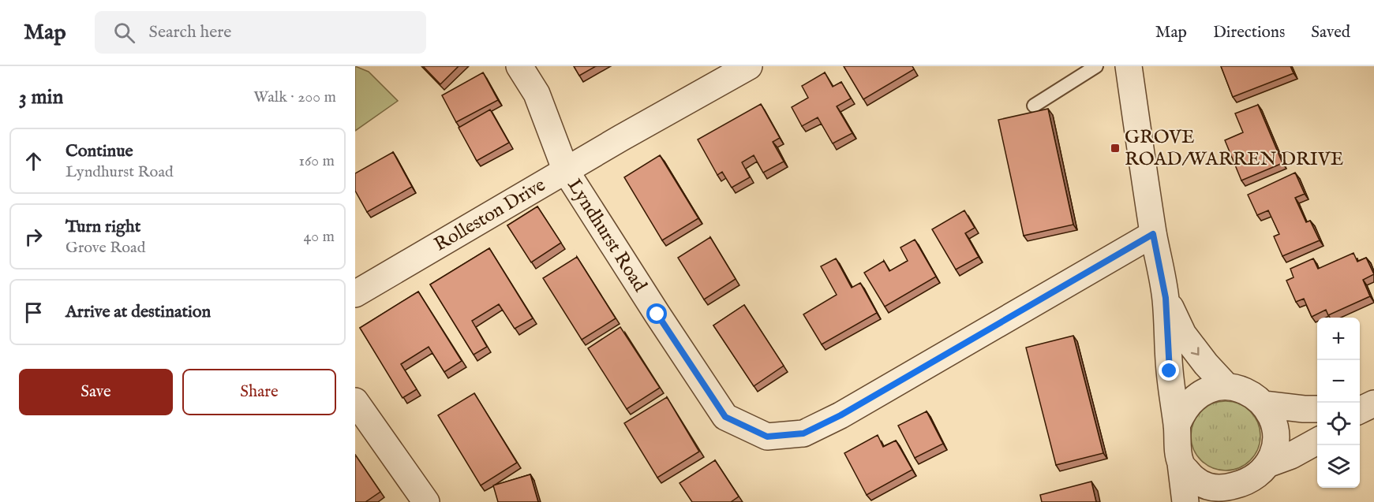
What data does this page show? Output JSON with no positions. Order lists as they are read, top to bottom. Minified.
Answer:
{"streets":{"street":["Rolleston Drive","Lyndhurst Road"]},"crossings":[["Rolleston Drive","Lyndhurst Road"]],"places":{"transit":["GROVE ROAD/WARREN DRIVE"]},"page":{"header":"Map","search":"Search here","nav":["Map","Directions","Saved"],"heading":["3 min","Walk · 200 m"],"list":[["Continue","Lyndhurst Road","160 m"],["Turn right","Grove Road","40 m"],"Arrive at destination"],"map_buttons":["+","−"],"buttons":["Save","Share"]}}
